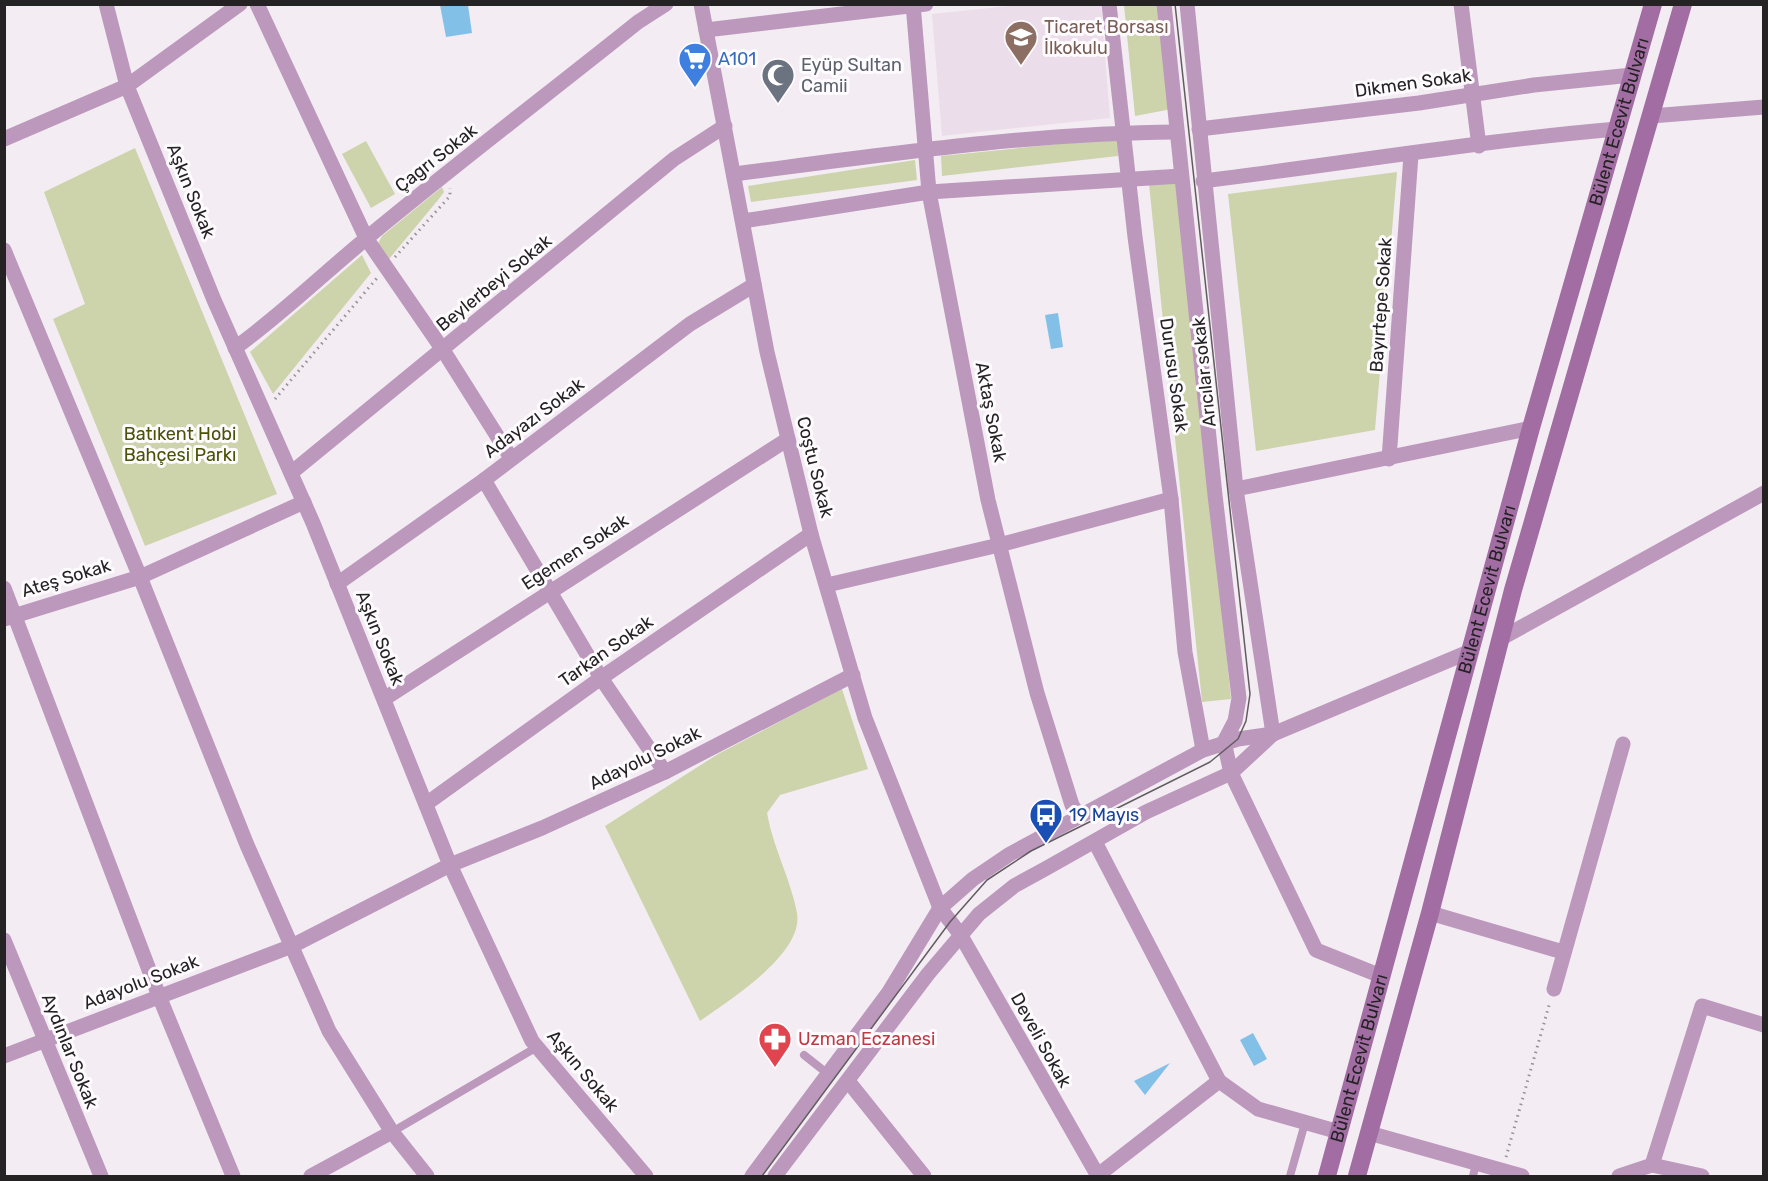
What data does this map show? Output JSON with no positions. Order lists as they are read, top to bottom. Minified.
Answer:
{"streets":{"main road":["Bülent Ecevit Bulvarı"],"street":["Dikmen Sokak","Çagrı Sokak","Aşkın Sokak","Beylerbeyi Sokak","Bayırtepe Sokak","Arıcılar sokak","Durusu Sokak","Aktaş Sokak","Adayazı Sokak","Coştu Sokak","Egemen Sokak","Ateş Sokak","Tarkan Sokak","Adayolu Sokak","Develi Sokak","Aydınlar Sokak"]},"crossings":[["Dikmen Sokak","Bülent Ecevit Bulvarı"],["Dikmen Sokak","Arıcılar sokak"],["Çagrı Sokak","Aşkın Sokak"],["Aşkın Sokak","Beylerbeyi Sokak"],["Aşkın Sokak","Adayazı Sokak"],["Aşkın Sokak","Egemen Sokak"],["Aşkın Sokak","Ateş Sokak"],["Aşkın Sokak","Tarkan Sokak"],["Aşkın Sokak","Adayolu Sokak"],["Beylerbeyi Sokak","Coştu Sokak"],["Adayazı Sokak","Coştu Sokak"],["Coştu Sokak","Egemen Sokak"],["Coştu Sokak","Tarkan Sokak"],["Coştu Sokak","Adayolu Sokak"],["Coştu Sokak","Develi Sokak"],["Adayolu Sokak","Aydınlar Sokak"]],"parks":["Batıkent Hobi Bahçesi Parkı"],"places":{"school or university":["Ticaret Borsası İlkokulu"],"supermarket":["A101"],"mosque":["Eyüp Sultan Camii"],"bus stop":["19 Mayıs"],"pharmacy":["Uzman Eczanesi"]}}
